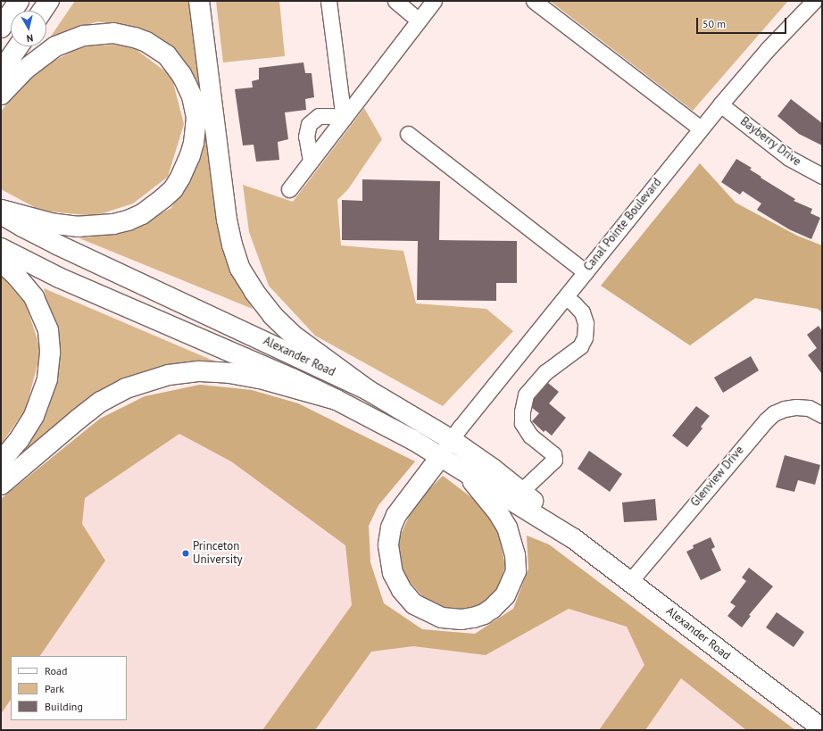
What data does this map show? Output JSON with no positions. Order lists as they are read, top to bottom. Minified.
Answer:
{"streets":{"main road":["Alexander Road"],"street":["Bayberry Drive","Canal Pointe Boulevard","Glenview Drive"]},"crossings":[["Bayberry Drive","Canal Pointe Boulevard"],["Canal Pointe Boulevard","Alexander Road"],["Alexander Road","Glenview Drive"]],"places":["Princeton University"],"legend":["Road","Park","Building"],"scale_bar":"50 m","north":"bottom"}
